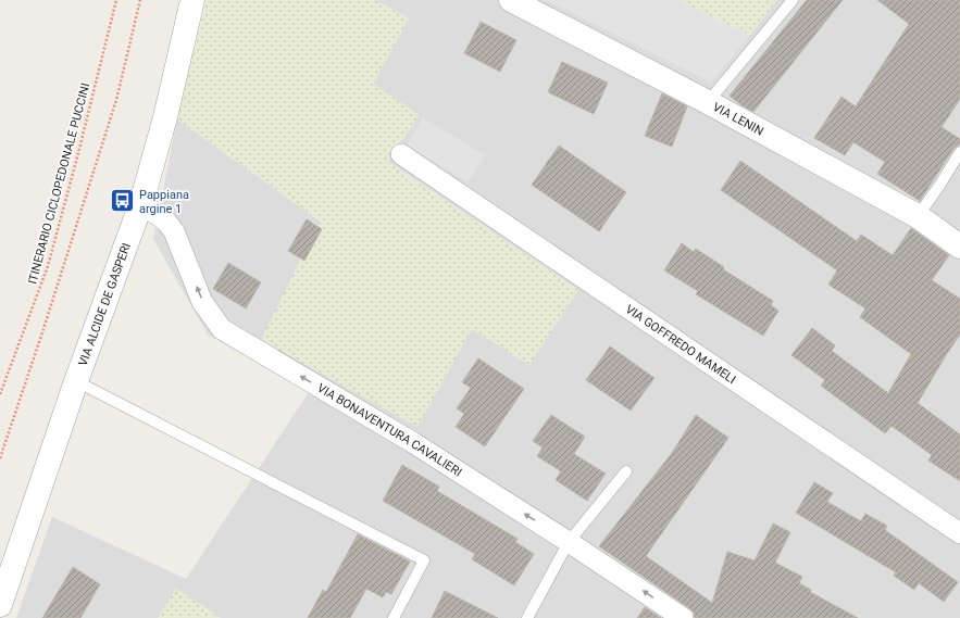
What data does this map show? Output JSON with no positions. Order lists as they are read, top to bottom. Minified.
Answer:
{"streets":{"street":["VIA LENIN","VIA ALCIDE DE GASPERI","VIA GOFFREDO MAMELI","VIA BONAVENTURA CAVALIERI"],"path":["ITINERARIO CICLOPEDONALE PUCCINI"]},"crossings":[["VIA ALCIDE DE GASPERI","VIA BONAVENTURA CAVALIERI"]],"one_way":["VIA BONAVENTURA CAVALIERI"],"places":{"bus stop":["Pappiana argine 1"]}}
